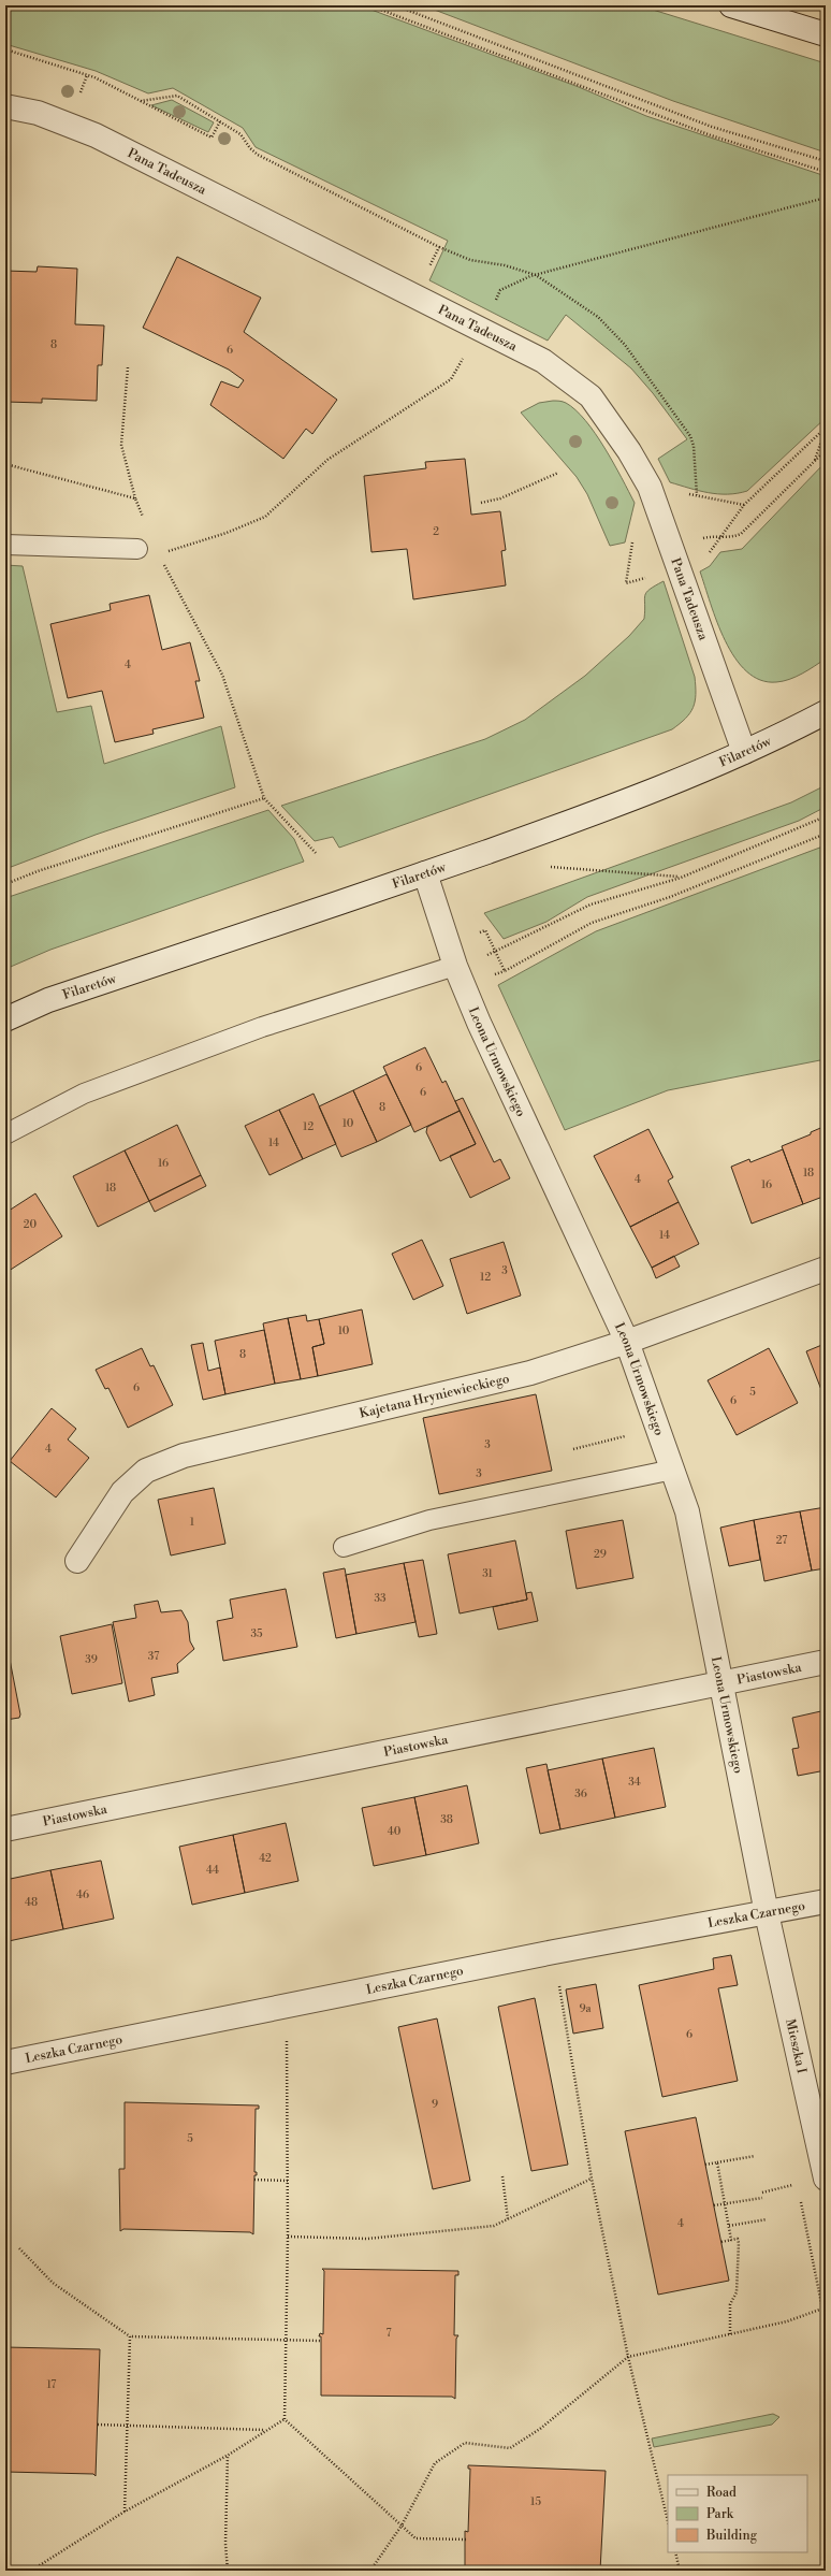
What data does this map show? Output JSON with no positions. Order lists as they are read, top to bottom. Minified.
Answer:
{"streets":{"street":["Pana Tadeusza","Filaretów","Leona Urmowskiego","Kajetana Hryniewieckiego","Piastowska","Leszka Czarnego","Mieszka I"]},"crossings":[["Pana Tadeusza","Filaretów"],["Filaretów","Leona Urmowskiego"],["Leona Urmowskiego","Kajetana Hryniewieckiego"],["Leona Urmowskiego","Piastowska"],["Leona Urmowskiego","Leszka Czarnego"],["Leona Urmowskiego","Mieszka I"],["Leszka Czarnego","Mieszka I"]],"house_numbers":["8","6","2","4","6","6","8","10","12","14","16","18","4","16","18","20","14","3","12","10","8","6","5","6","3","4","3","1","27","29","31","33","35","37","39","34","36","38","40","42","44","46","48","9a","6","9","5","4","7","17","15"],"legend":["Road","Park","Building"]}
